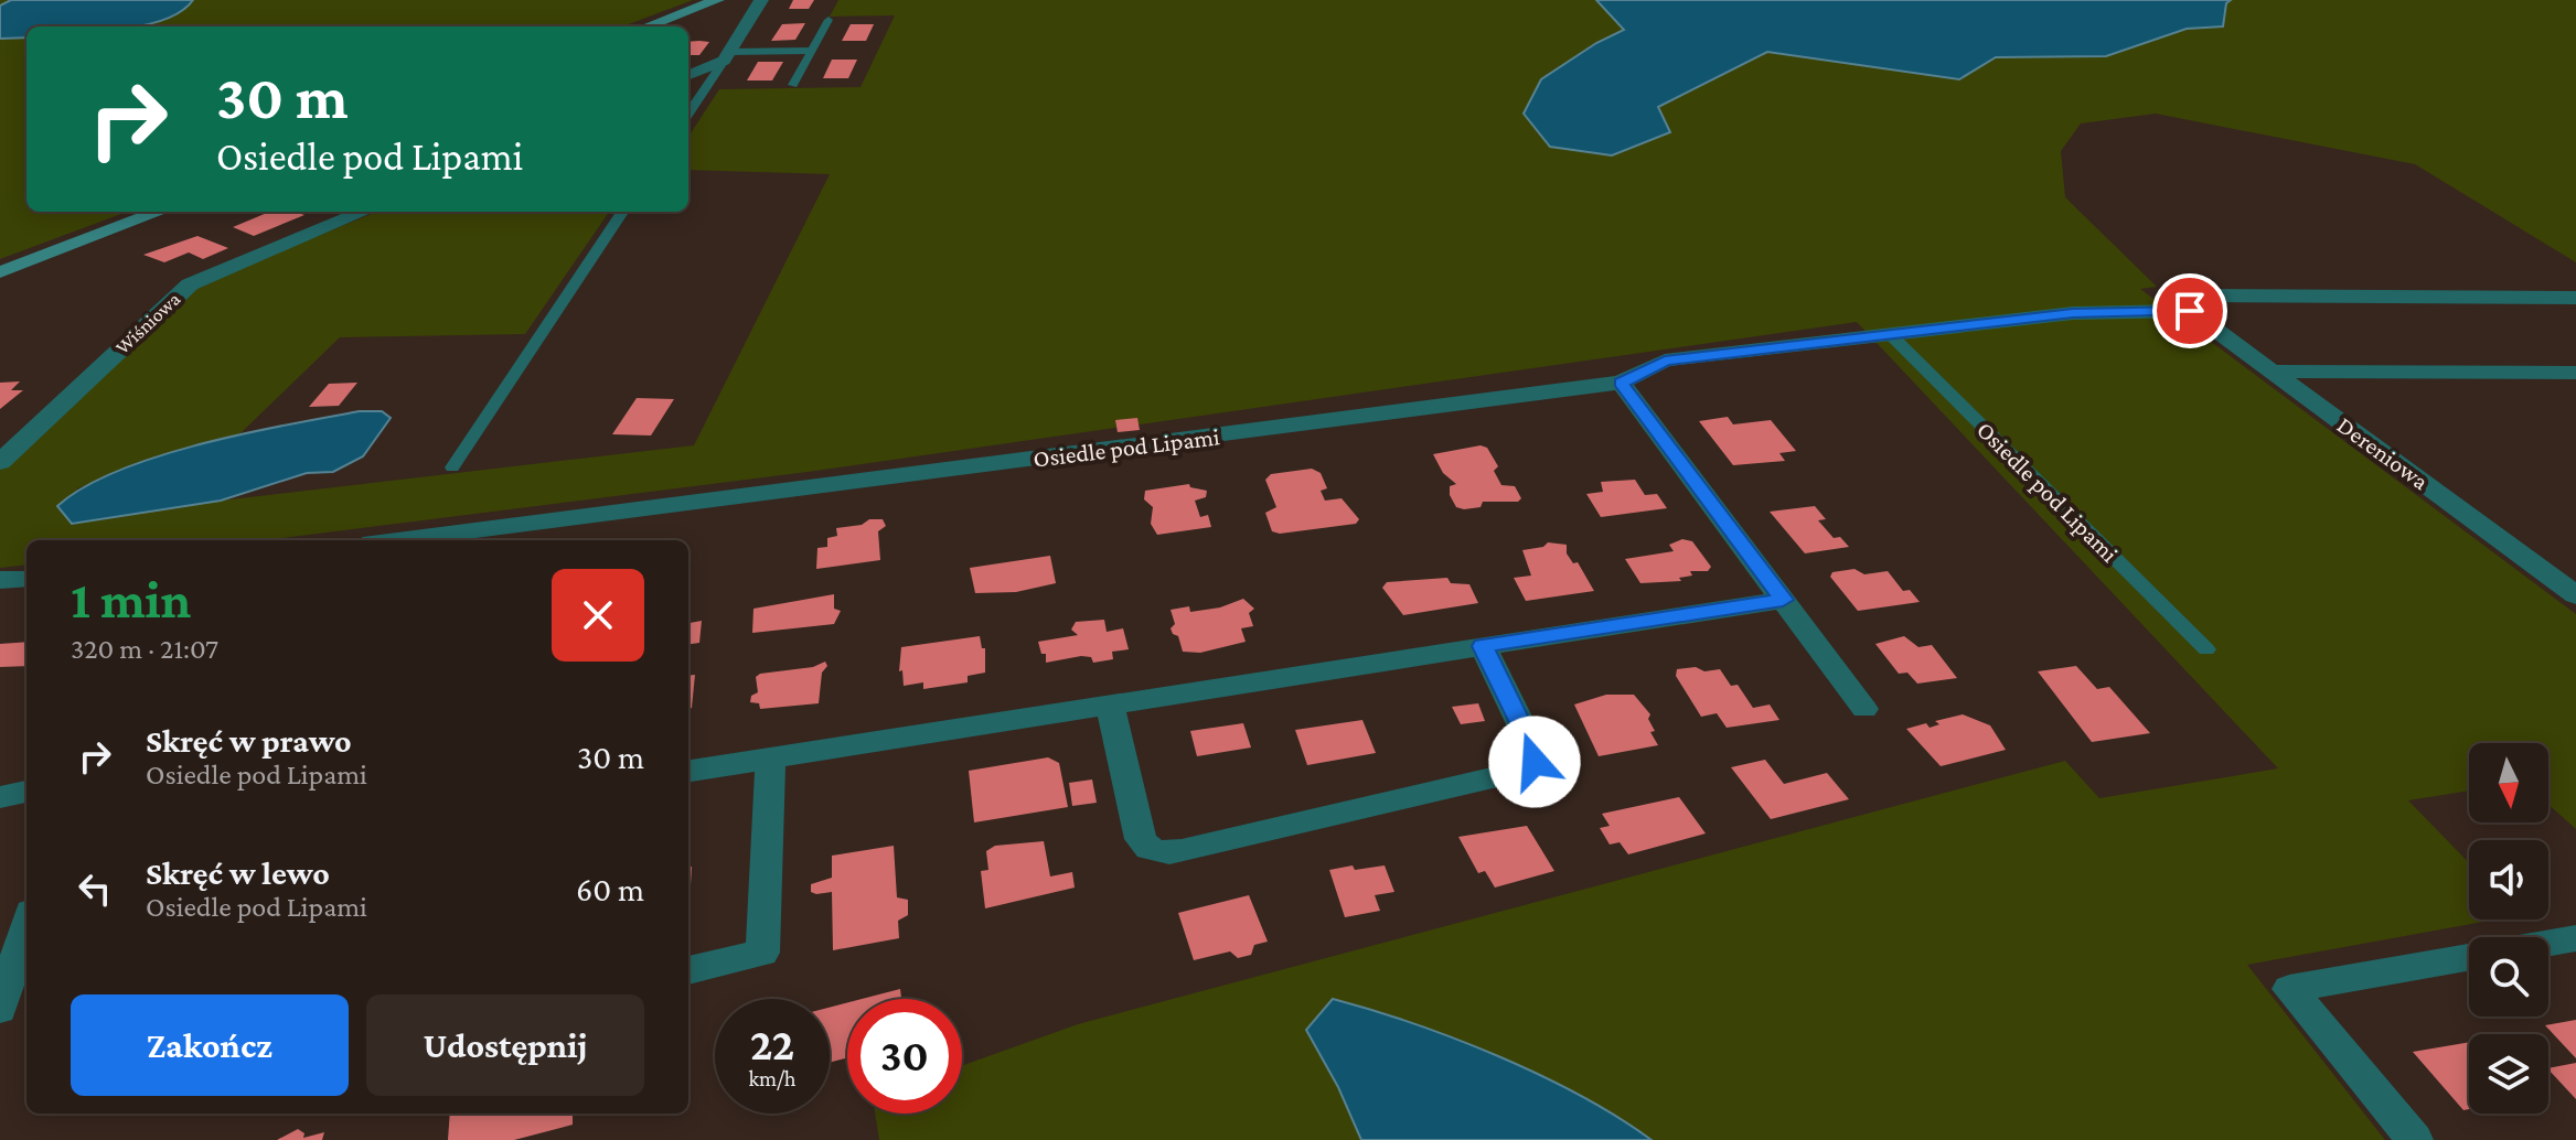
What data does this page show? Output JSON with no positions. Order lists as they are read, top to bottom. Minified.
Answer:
{"streets":{"street":["Wiśniowa","Osiedle pod Lipami","Dereniowa"]},"crossings":[["Osiedle pod Lipami","Dereniowa"]],"north":"bottom","page":{"turn":["30 m","Osiedle pod Lipami"],"heading":["1 min","320 m · 21:07"],"list":[{"name":"Skręć w prawo","note":"Osiedle pod Lipami","value":"30 m"},{"name":"Skręć w lewo","note":"Osiedle pod Lipami","value":"60 m"}],"buttons":["Zakończ","Udostępnij"],"speed":"22 km/h","limit":"30"}}
